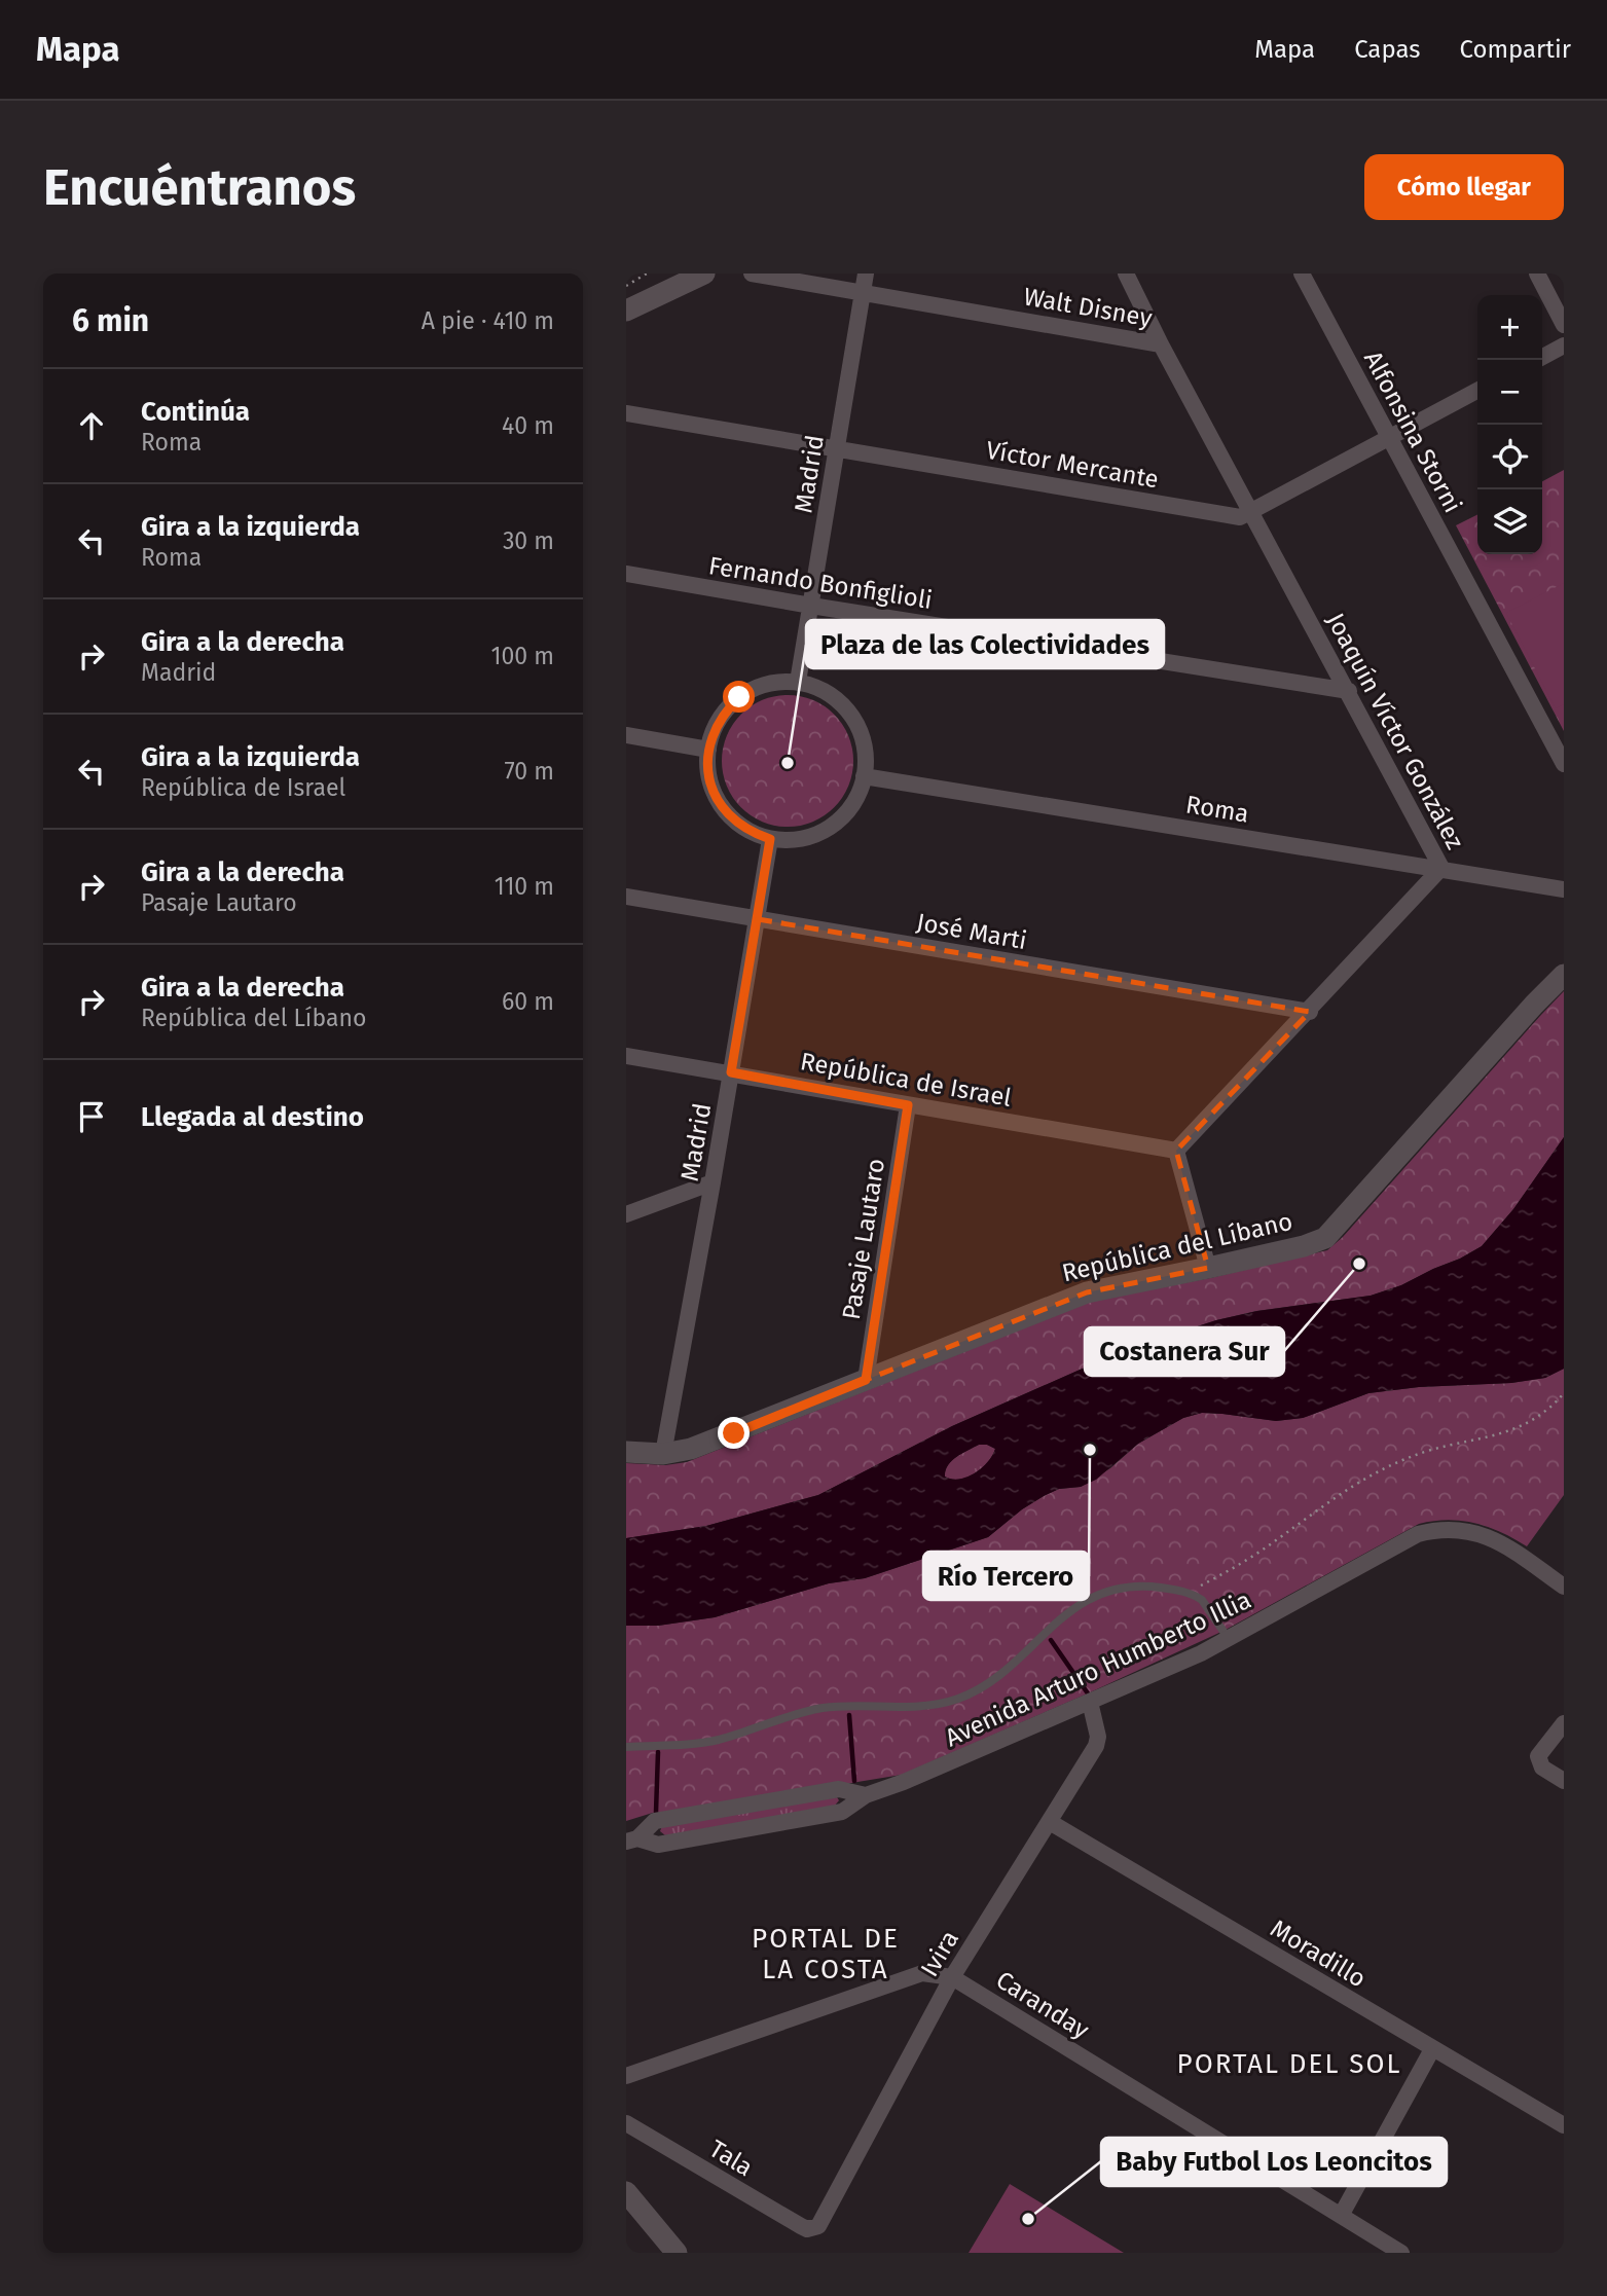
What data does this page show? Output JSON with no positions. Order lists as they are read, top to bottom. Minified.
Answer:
{"streets":{"street":["Walt Disney","Alfonsina Storni","Víctor Mercante","Madrid","Fernando Bonfiglioli","Joaquín Víctor González","Roma","José Marti","República de Israel","Pasaje Lautaro","República del Líbano","Avenida Arturo Humberto Illia","Ivira","Moradillo","Caranday","Tala"]},"crossings":[["Walt Disney","Madrid"],["Walt Disney","Joaquín Víctor González"],["Alfonsina Storni","Víctor Mercante"],["Víctor Mercante","Madrid"],["Víctor Mercante","Joaquín Víctor González"],["Madrid","Fernando Bonfiglioli"],["Madrid","Roma"],["Madrid","José Marti"],["Madrid","República de Israel"],["Madrid","República del Líbano"],["Fernando Bonfiglioli","Joaquín Víctor González"],["Joaquín Víctor González","Roma"],["Joaquín Víctor González","José Marti"],["Joaquín Víctor González","República de Israel"],["República de Israel","Pasaje Lautaro"],["Pasaje Lautaro","República del Líbano"],["Avenida Arturo Humberto Illia","Ivira"],["Ivira","Moradillo"],["Ivira","Caranday"],["Ivira","Tala"]],"districts":["PORTAL DE LA COSTA","PORTAL DEL SOL"],"places":["Plaza de las Colectividades","Costanera Sur","Río Tercero","Baby Futbol Los Leoncitos"],"page":{"header":"Mapa","nav":["Mapa","Capas","Compartir"],"buttons":"Cómo llegar","title":"Encuéntranos","heading":["6 min","A pie · 410 m"],"map_buttons":["+","−"],"list":[["Continúa","Roma","40 m"],["Gira a la izquierda","Roma","30 m"],["Gira a la derecha","Madrid","100 m"],["Gira a la izquierda","República de Israel","70 m"],["Gira a la derecha","Pasaje Lautaro","110 m"],["Gira a la derecha","República del Líbano","60 m"],"Llegada al destino"]}}
